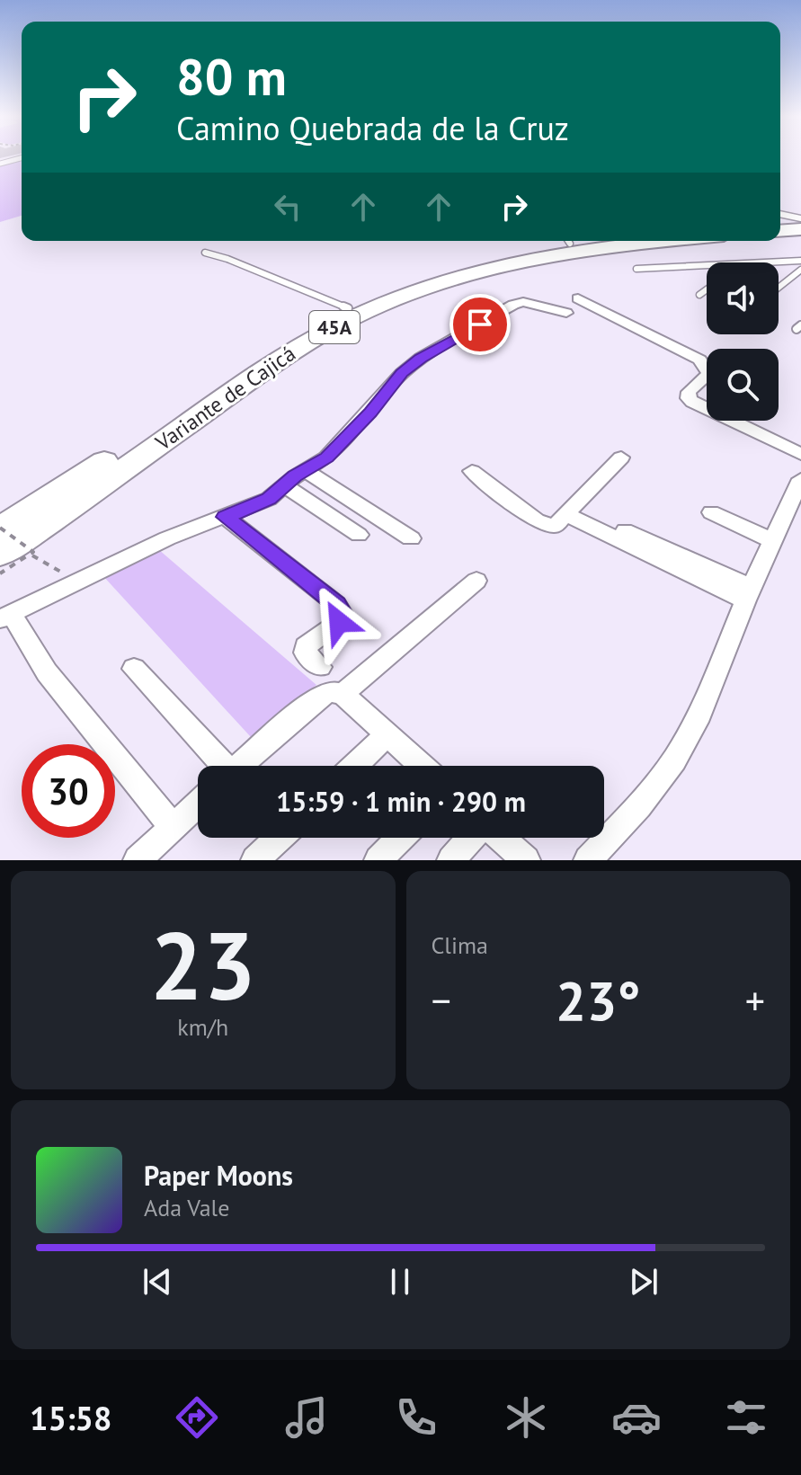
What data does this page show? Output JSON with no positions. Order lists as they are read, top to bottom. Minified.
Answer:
{"streets":{"highway":["45A","Variante de Cajicá"]},"page":{"turn":["80 m","Camino Quebrada de la Cruz"],"limit":"30","trip":"15:59 · 1 min · 290 m","tile":[["23","km/h"],"Clima"],"heat":["−","23°","+"],"song":["Paper Moons","Ada Vale"],"tabs":"15:58"}}
